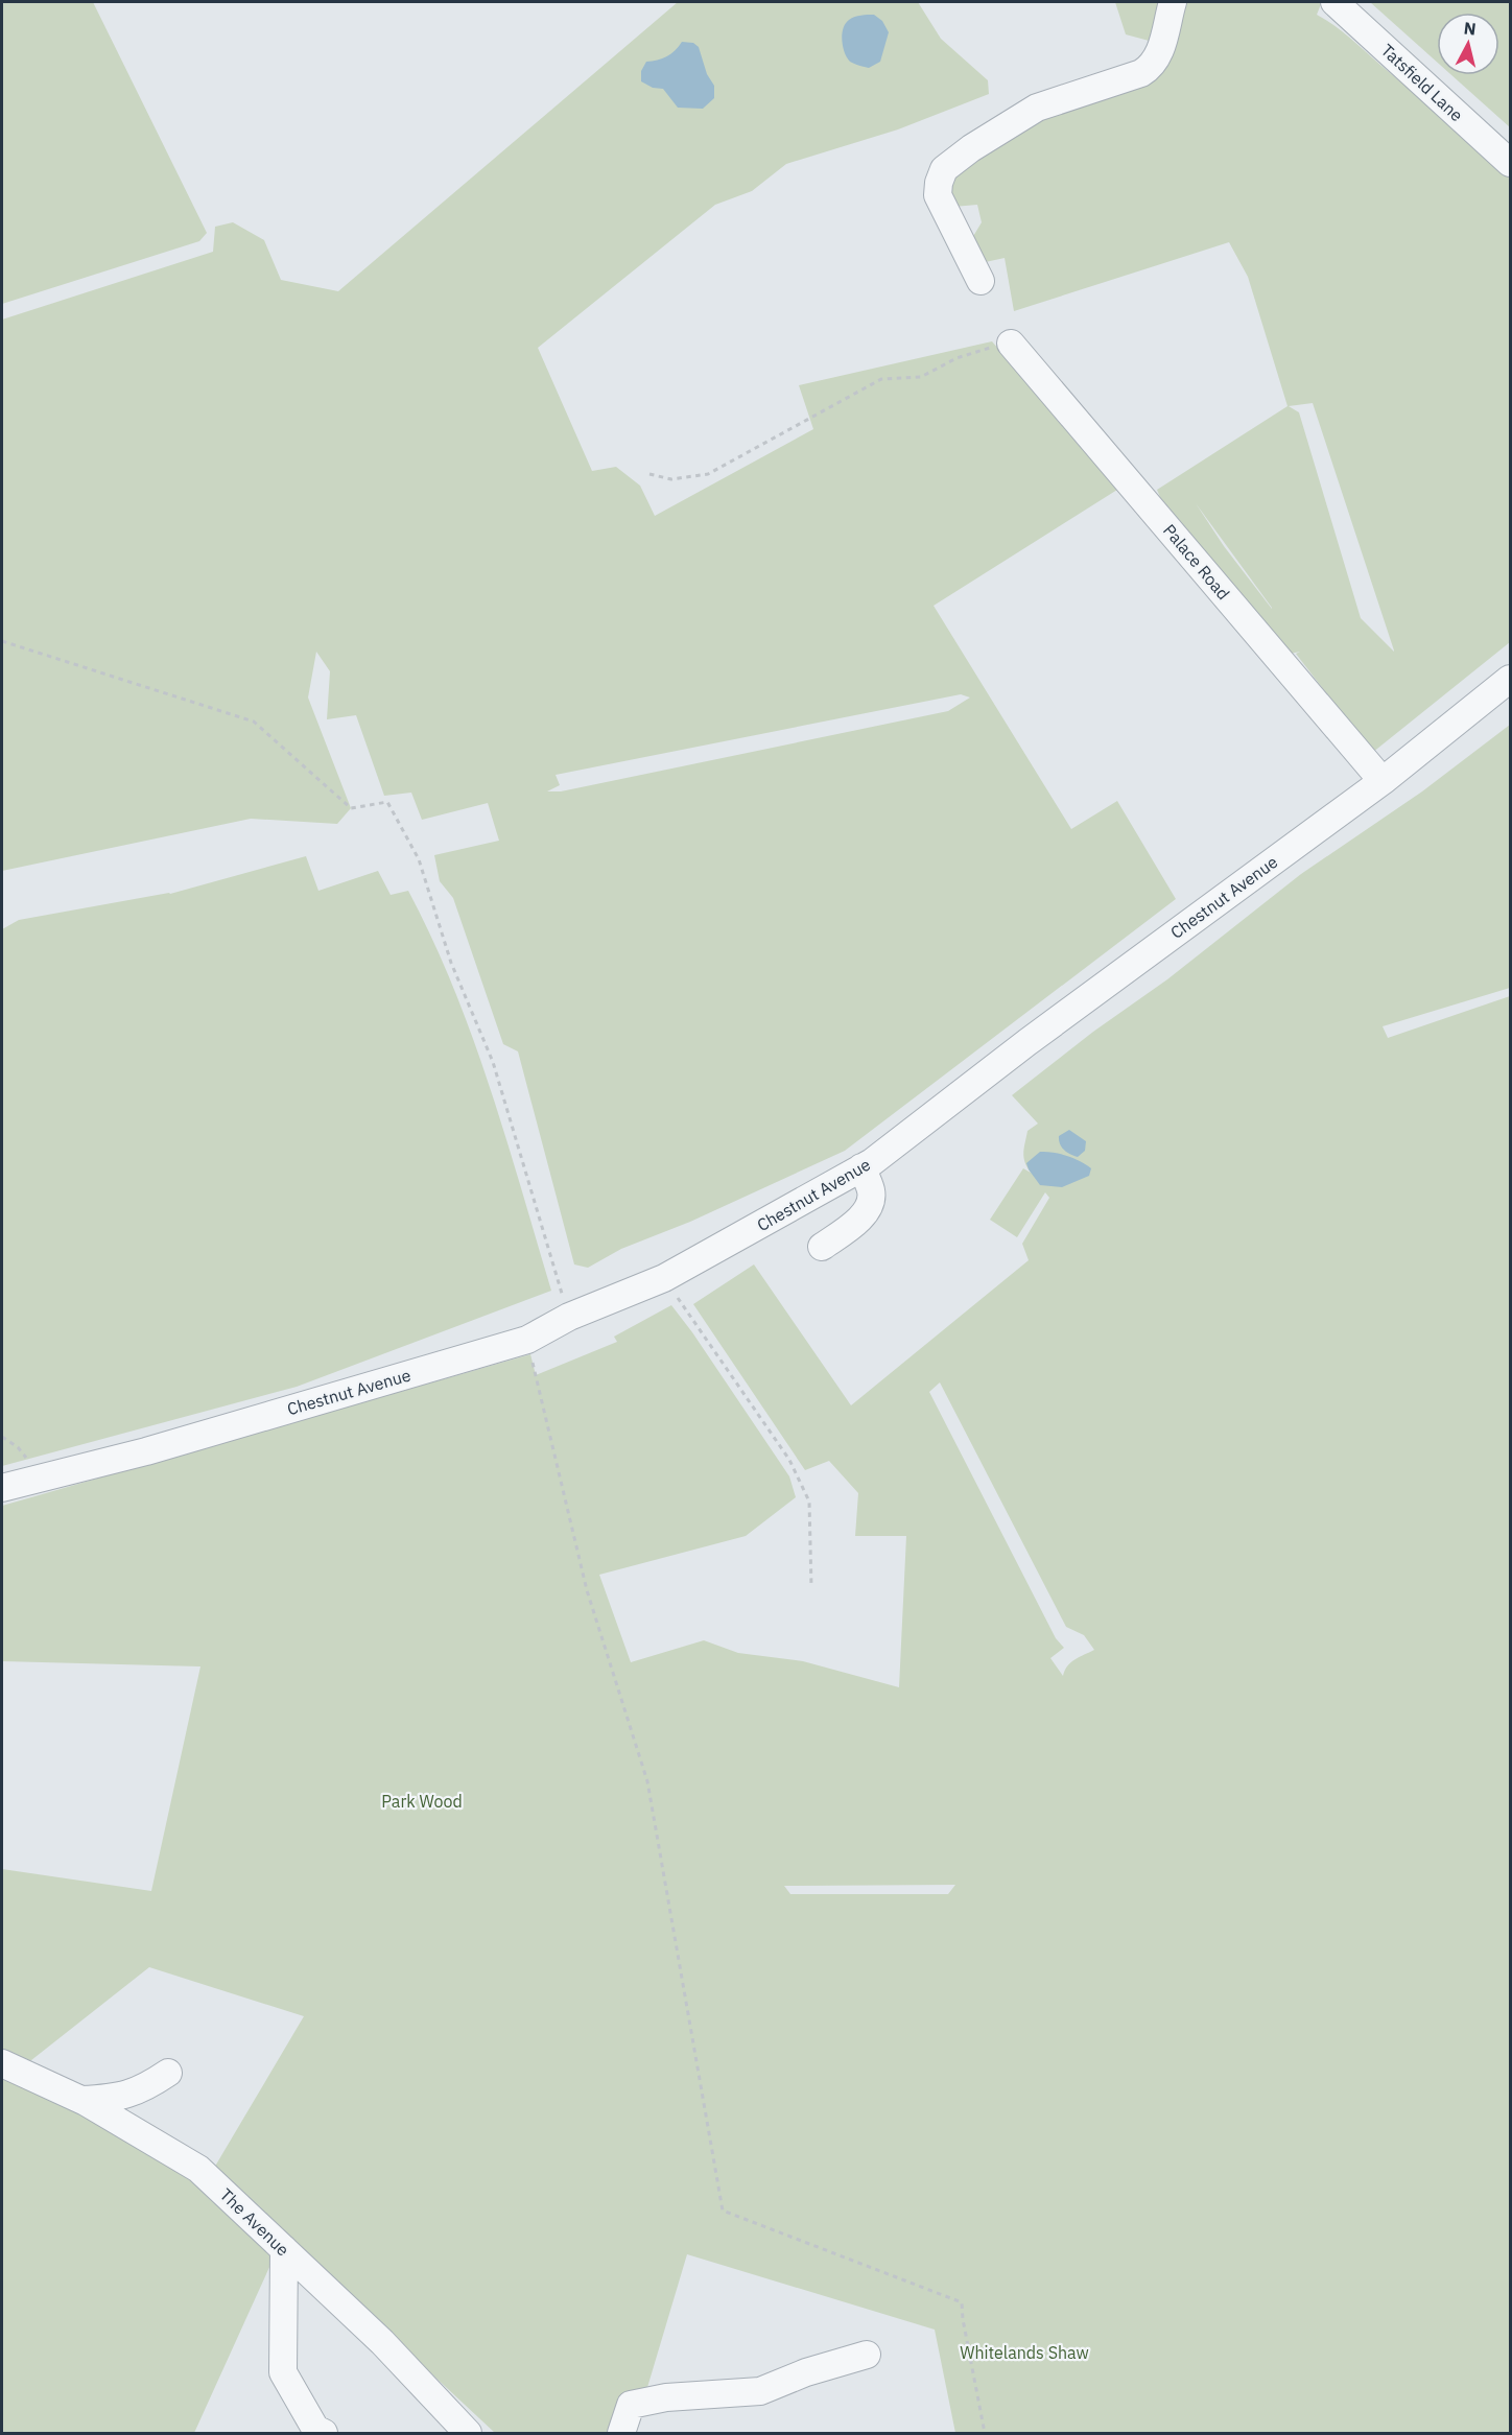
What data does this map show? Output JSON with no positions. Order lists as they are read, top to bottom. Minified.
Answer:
{"streets":{"street":["Tatsfield Lane","Palace Road","Chestnut Avenue","The Avenue"]},"crossings":[["Palace Road","Chestnut Avenue"]],"parks":["Park Wood","Whitelands Shaw"],"north":"top"}
